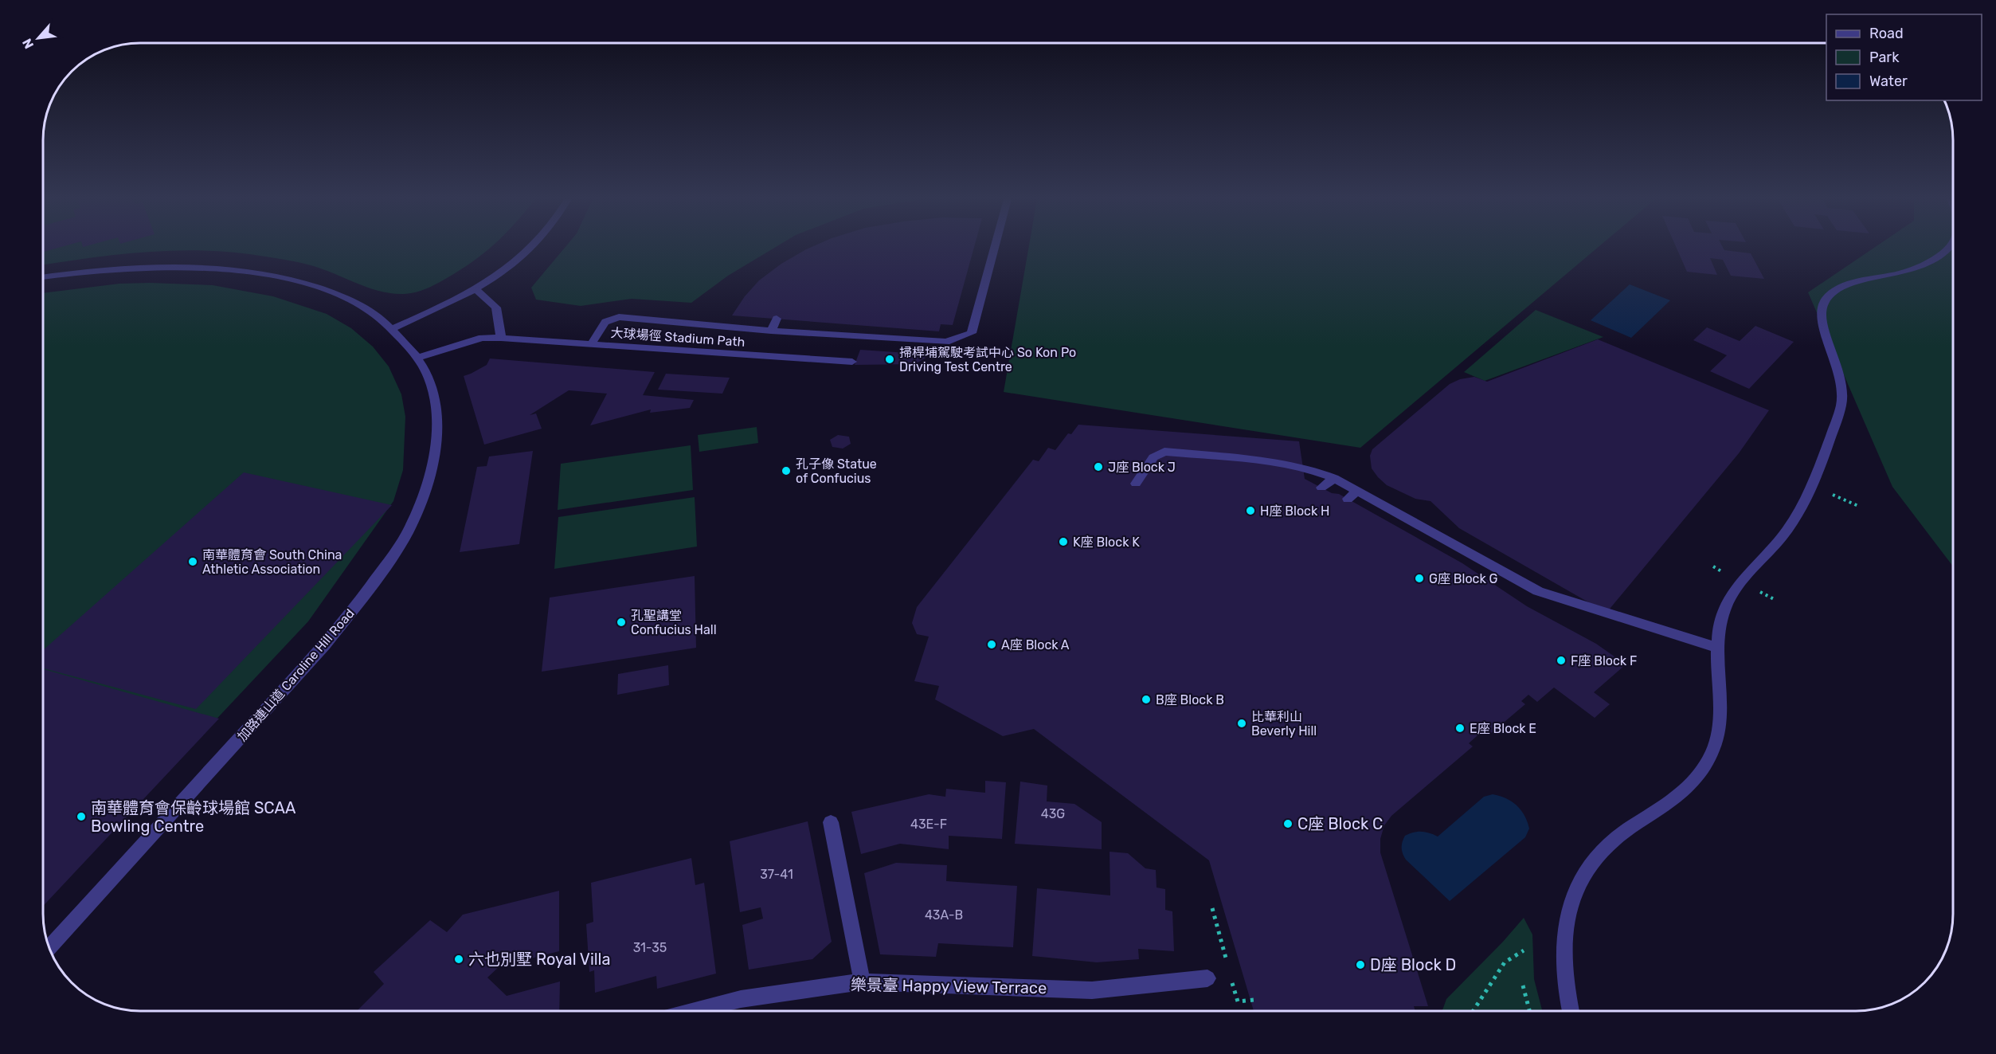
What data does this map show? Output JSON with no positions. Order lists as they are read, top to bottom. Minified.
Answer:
{"streets":{"street":["大球場徑 Stadium Path","加路連山道 Caroline Hill Road","樂景臺 Happy View Terrace"]},"crossings":[["大球場徑 Stadium Path","加路連山道 Caroline Hill Road"]],"places":["掃桿埔駕駛考試中心 So Kon Po Driving Test Centre","J座 Block J","孔子像 Statue of Confucius","H座 Block H","K座 Block K","南華體育會 South China Athletic Association","G座 Block G","孔聖講堂 Confucius Hall","A座 Block A","F座 Block F","B座 Block B","比華利山 Beverly Hill","E座 Block E","南華體育會保齡球場館 SCAA Bowling Centre","C座 Block C","六也別墅 Royal Villa","D座 Block D"],"house_numbers":["43G","43E-F","37-41","43A-B","31-35"],"legend":["Road","Park","Water"],"north":"bottom left"}
